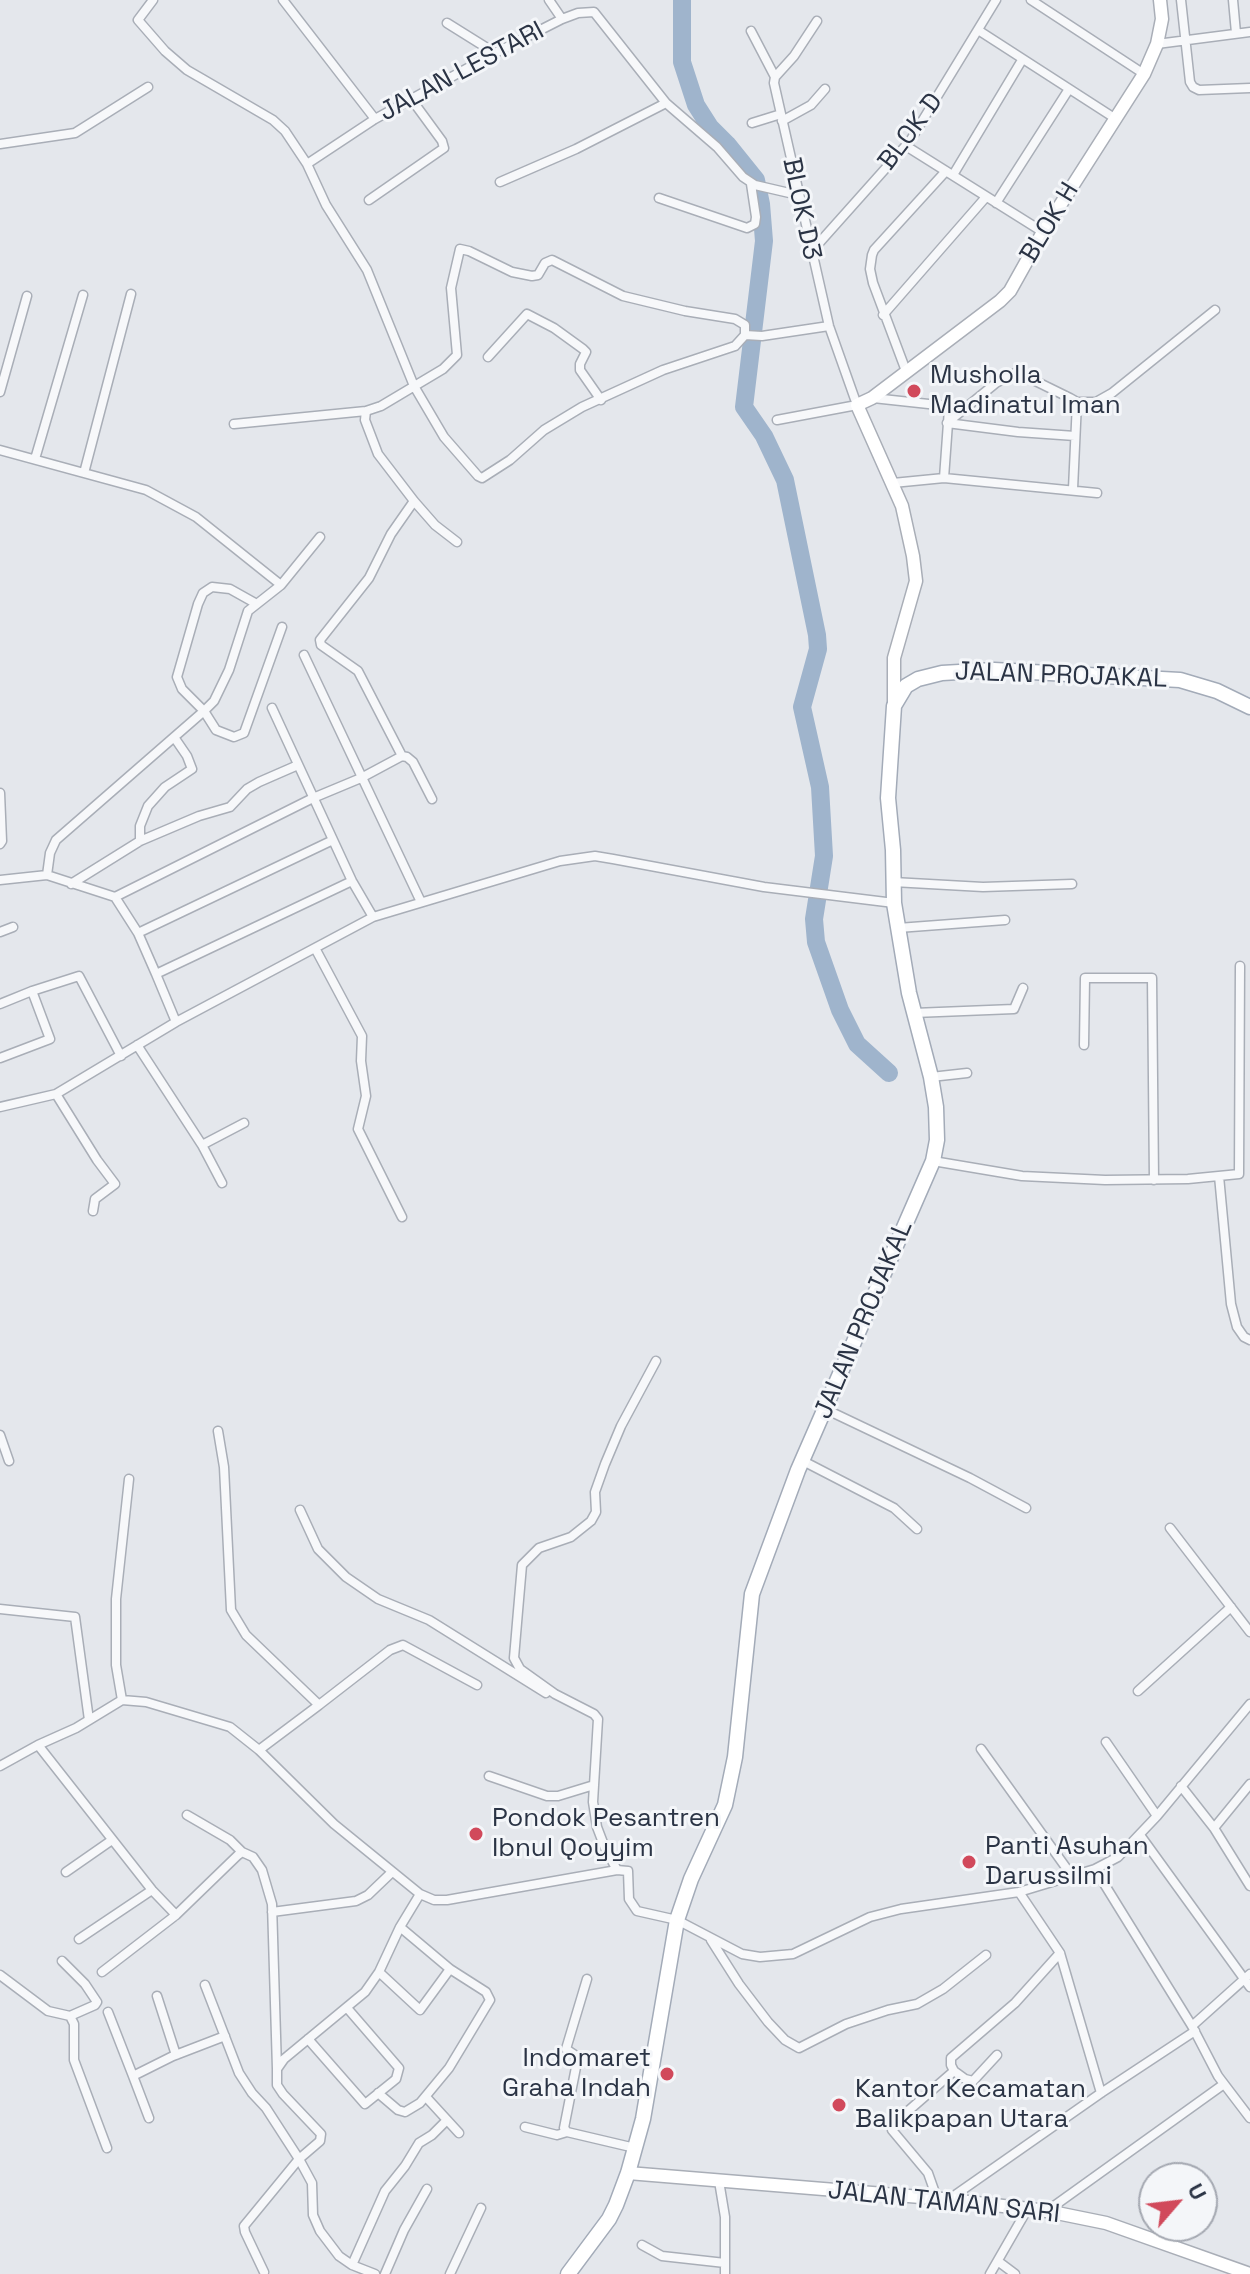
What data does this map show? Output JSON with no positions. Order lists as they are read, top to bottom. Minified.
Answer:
{"streets":{"main road":["JALAN PROJAKAL"],"street":["JALAN LESTARI","BLOK D","BLOK D3","BLOK H","JALAN TAMAN SARI"]},"crossings":[["BLOK D","BLOK D3"],["BLOK D3","BLOK H"],["JALAN PROJAKAL","JALAN TAMAN SARI"]],"places":["Musholla Madinatul Iman","Pondok Pesantren Ibnul Qoyyim","Panti Asuhan Darussilmi","Indomaret Graha Indah","Kantor Kecamatan Balikpapan Utara"],"north":"top right"}
